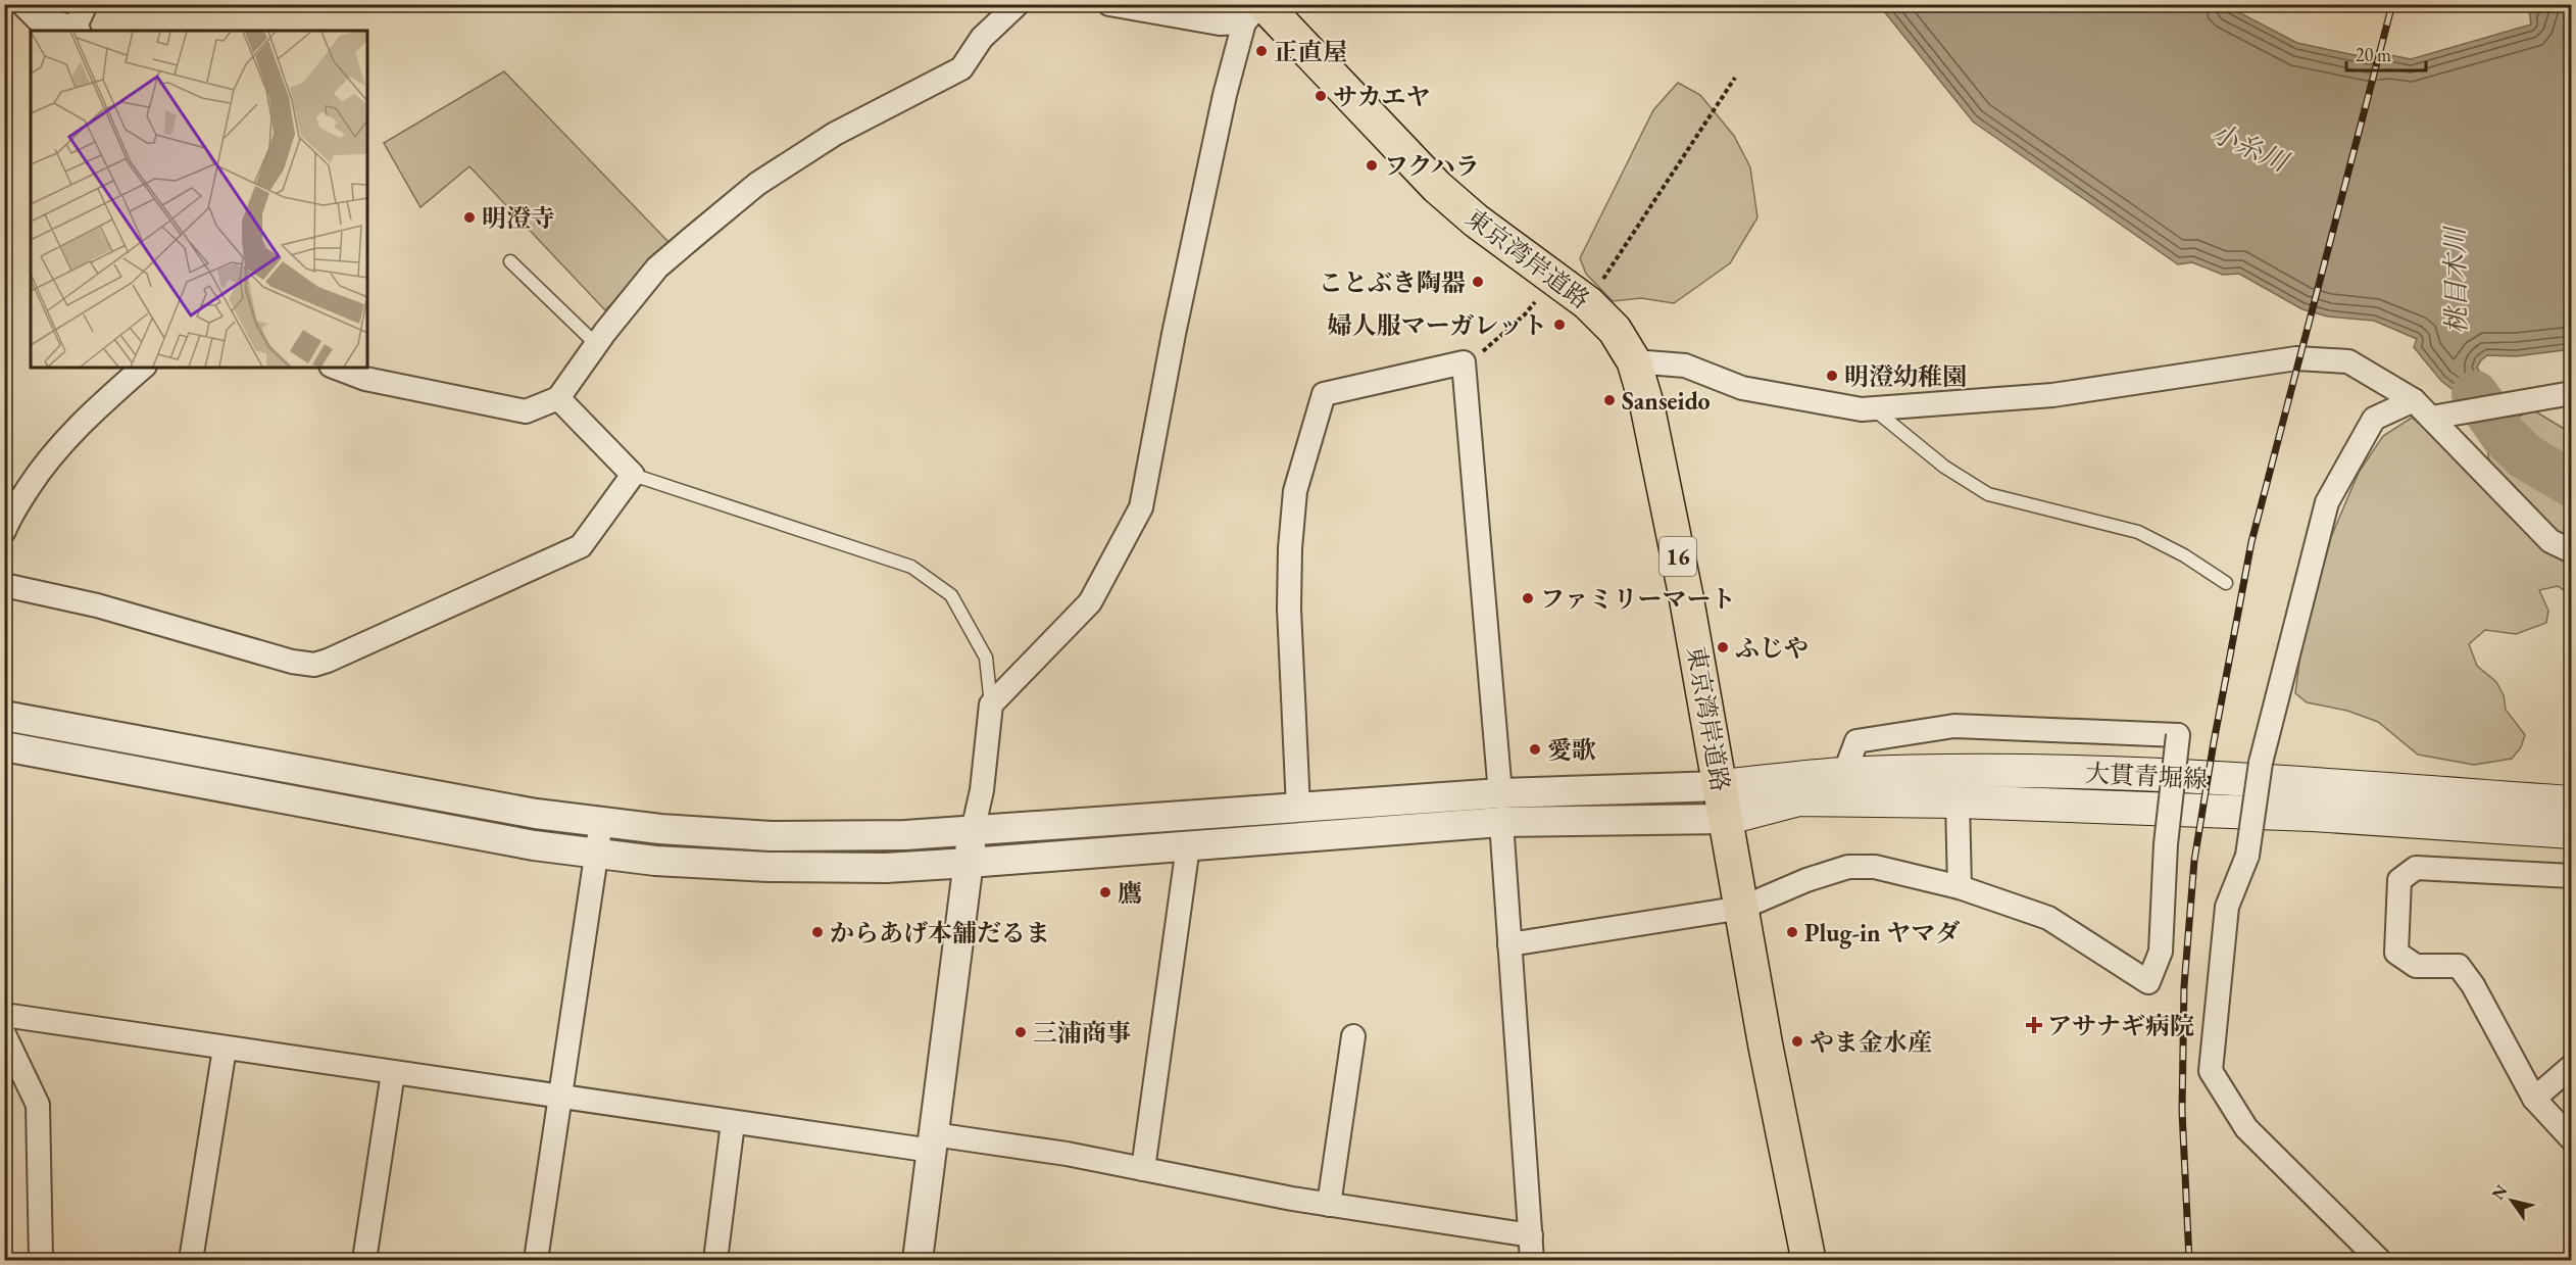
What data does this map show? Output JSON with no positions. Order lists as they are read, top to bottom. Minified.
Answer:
{"streets":{"highway":["東京湾岸道路","16"],"main road":["大貫青堀線"]},"crossings":[["東京湾岸道路","大貫青堀線"]],"water":["小糸川","桃目木川"],"places":{"other":["正直屋","サカエヤ","フクハラ","明澄寺","ことぶき陶器","婦人服マーガレット","明澄幼稚園","Sanseido","ファミリーマート","ふじや","愛歌","鷹","からあげ本舗だるま","Plug-in ヤマダ","三浦商事","やま金水産"],"health":["アサナギ病院"]},"scale_bar":"20 m","north":"top left"}
